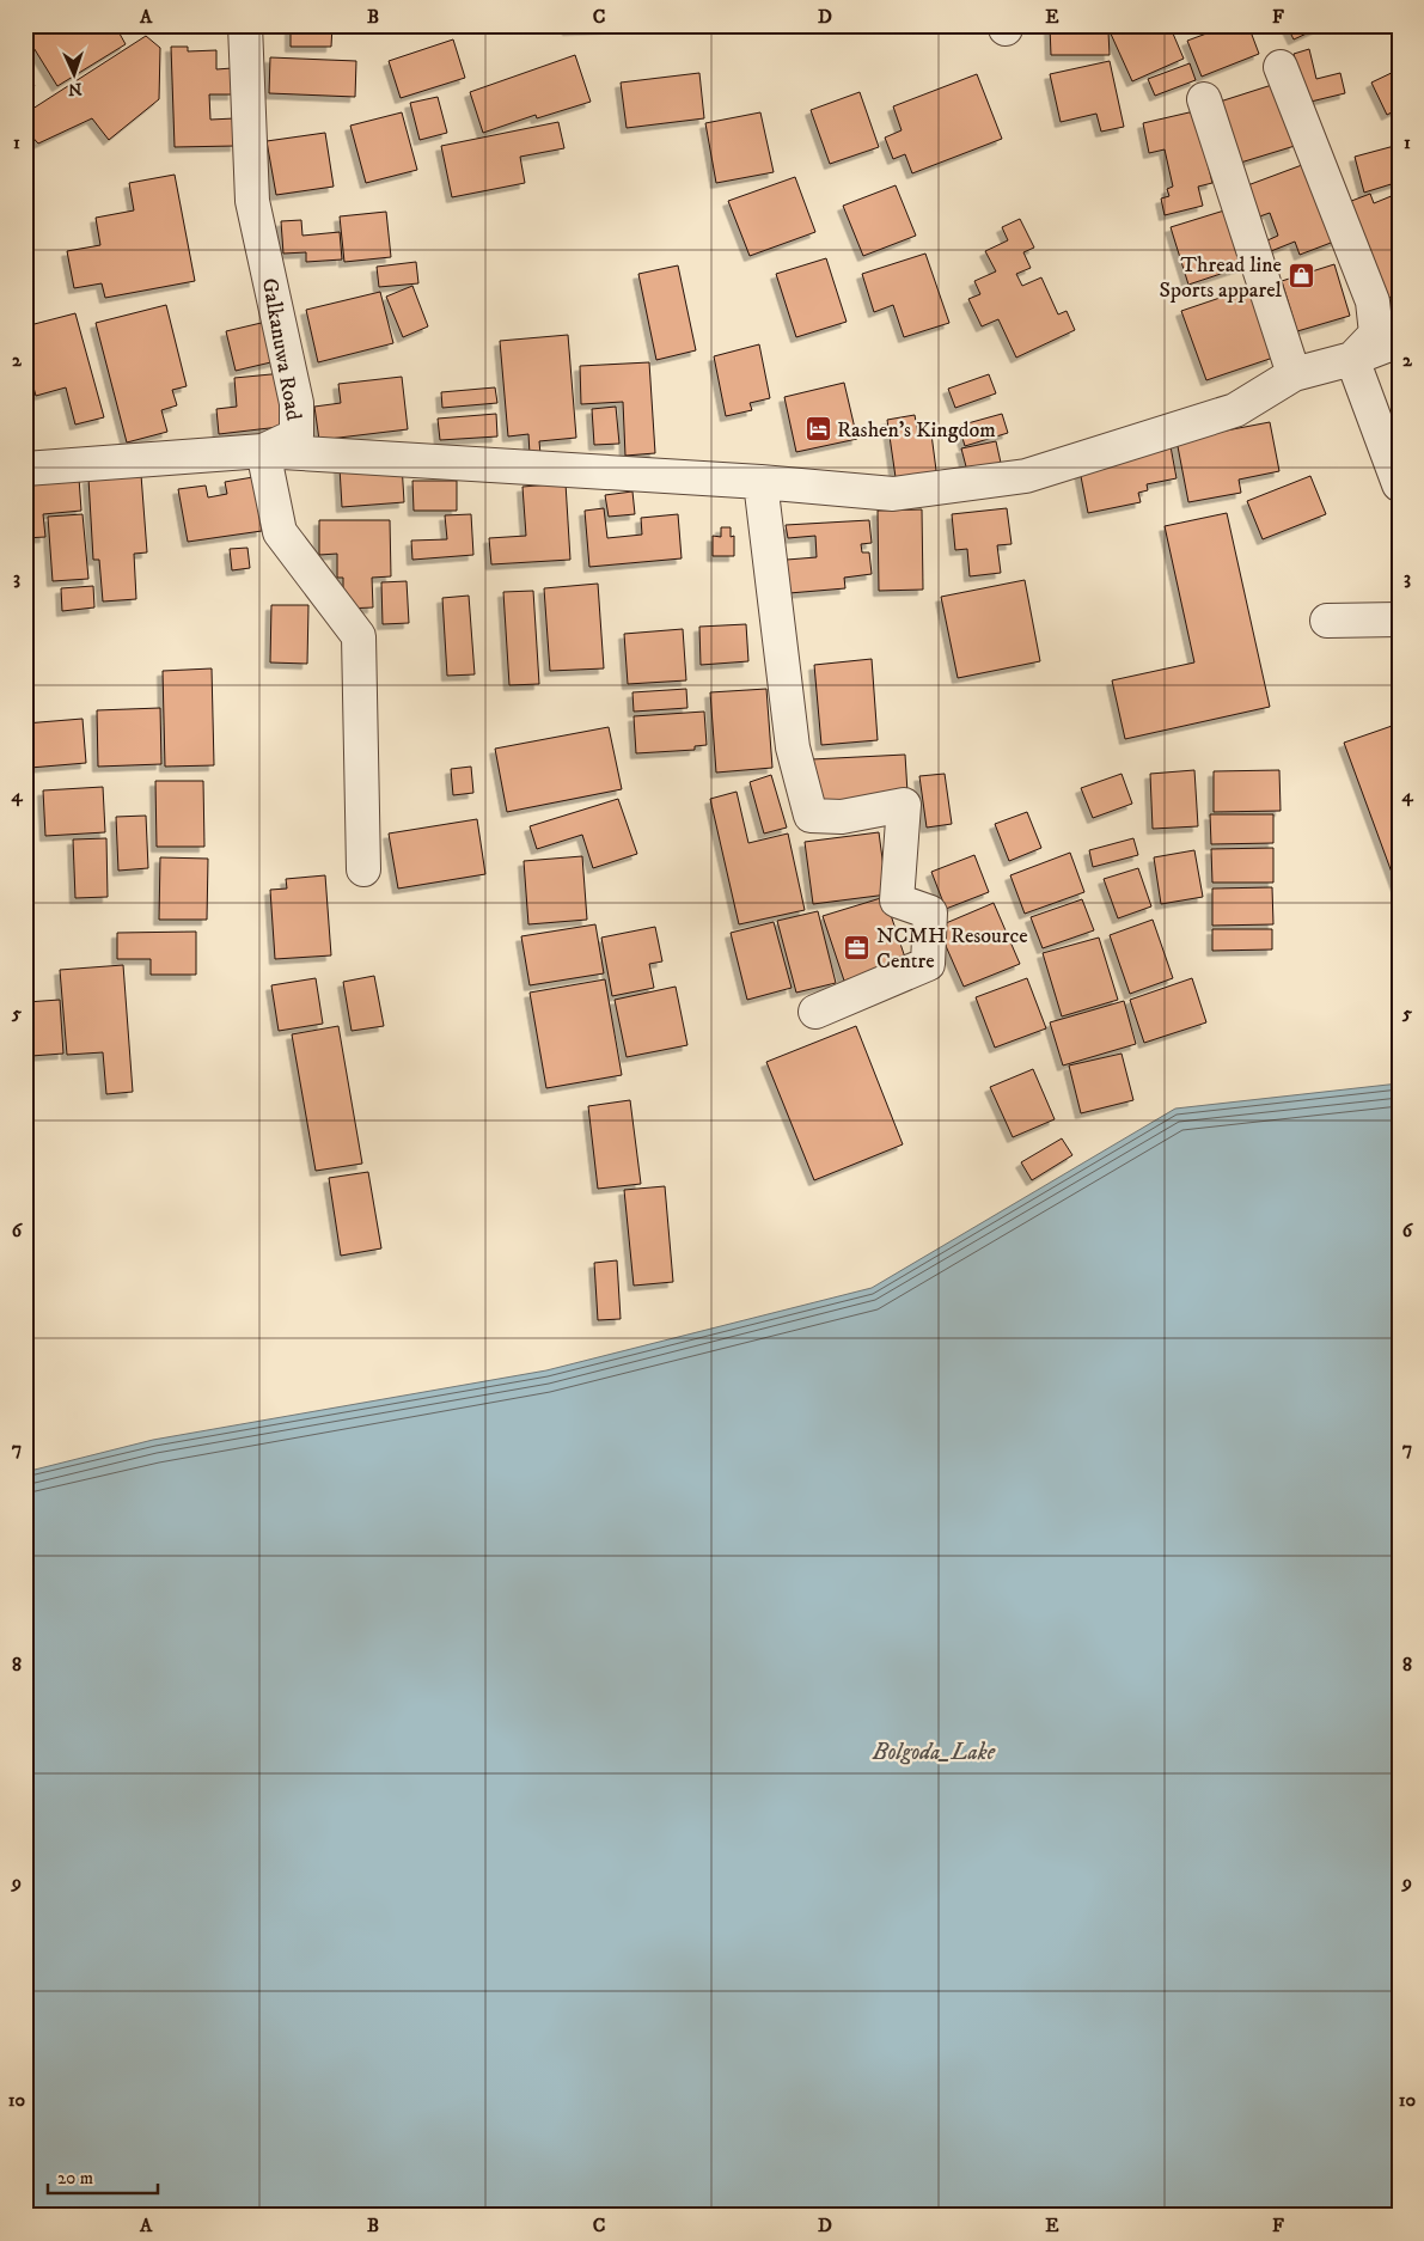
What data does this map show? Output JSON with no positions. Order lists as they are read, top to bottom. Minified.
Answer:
{"streets":{"street":["Galkanuwa Road"]},"water":["Bolgoda_Lake"],"places":{"shop":["Thread line Sports apparel"],"hotel":["Rashen’s Kingdom"],"office":["NCMH Resource Centre"]},"scale_bar":"20 m","north":"bottom","grid":{"columns":["A","B","C","D","E","F"],"rows":["1","2","3","4","5","6","7","8","9","10"]}}
